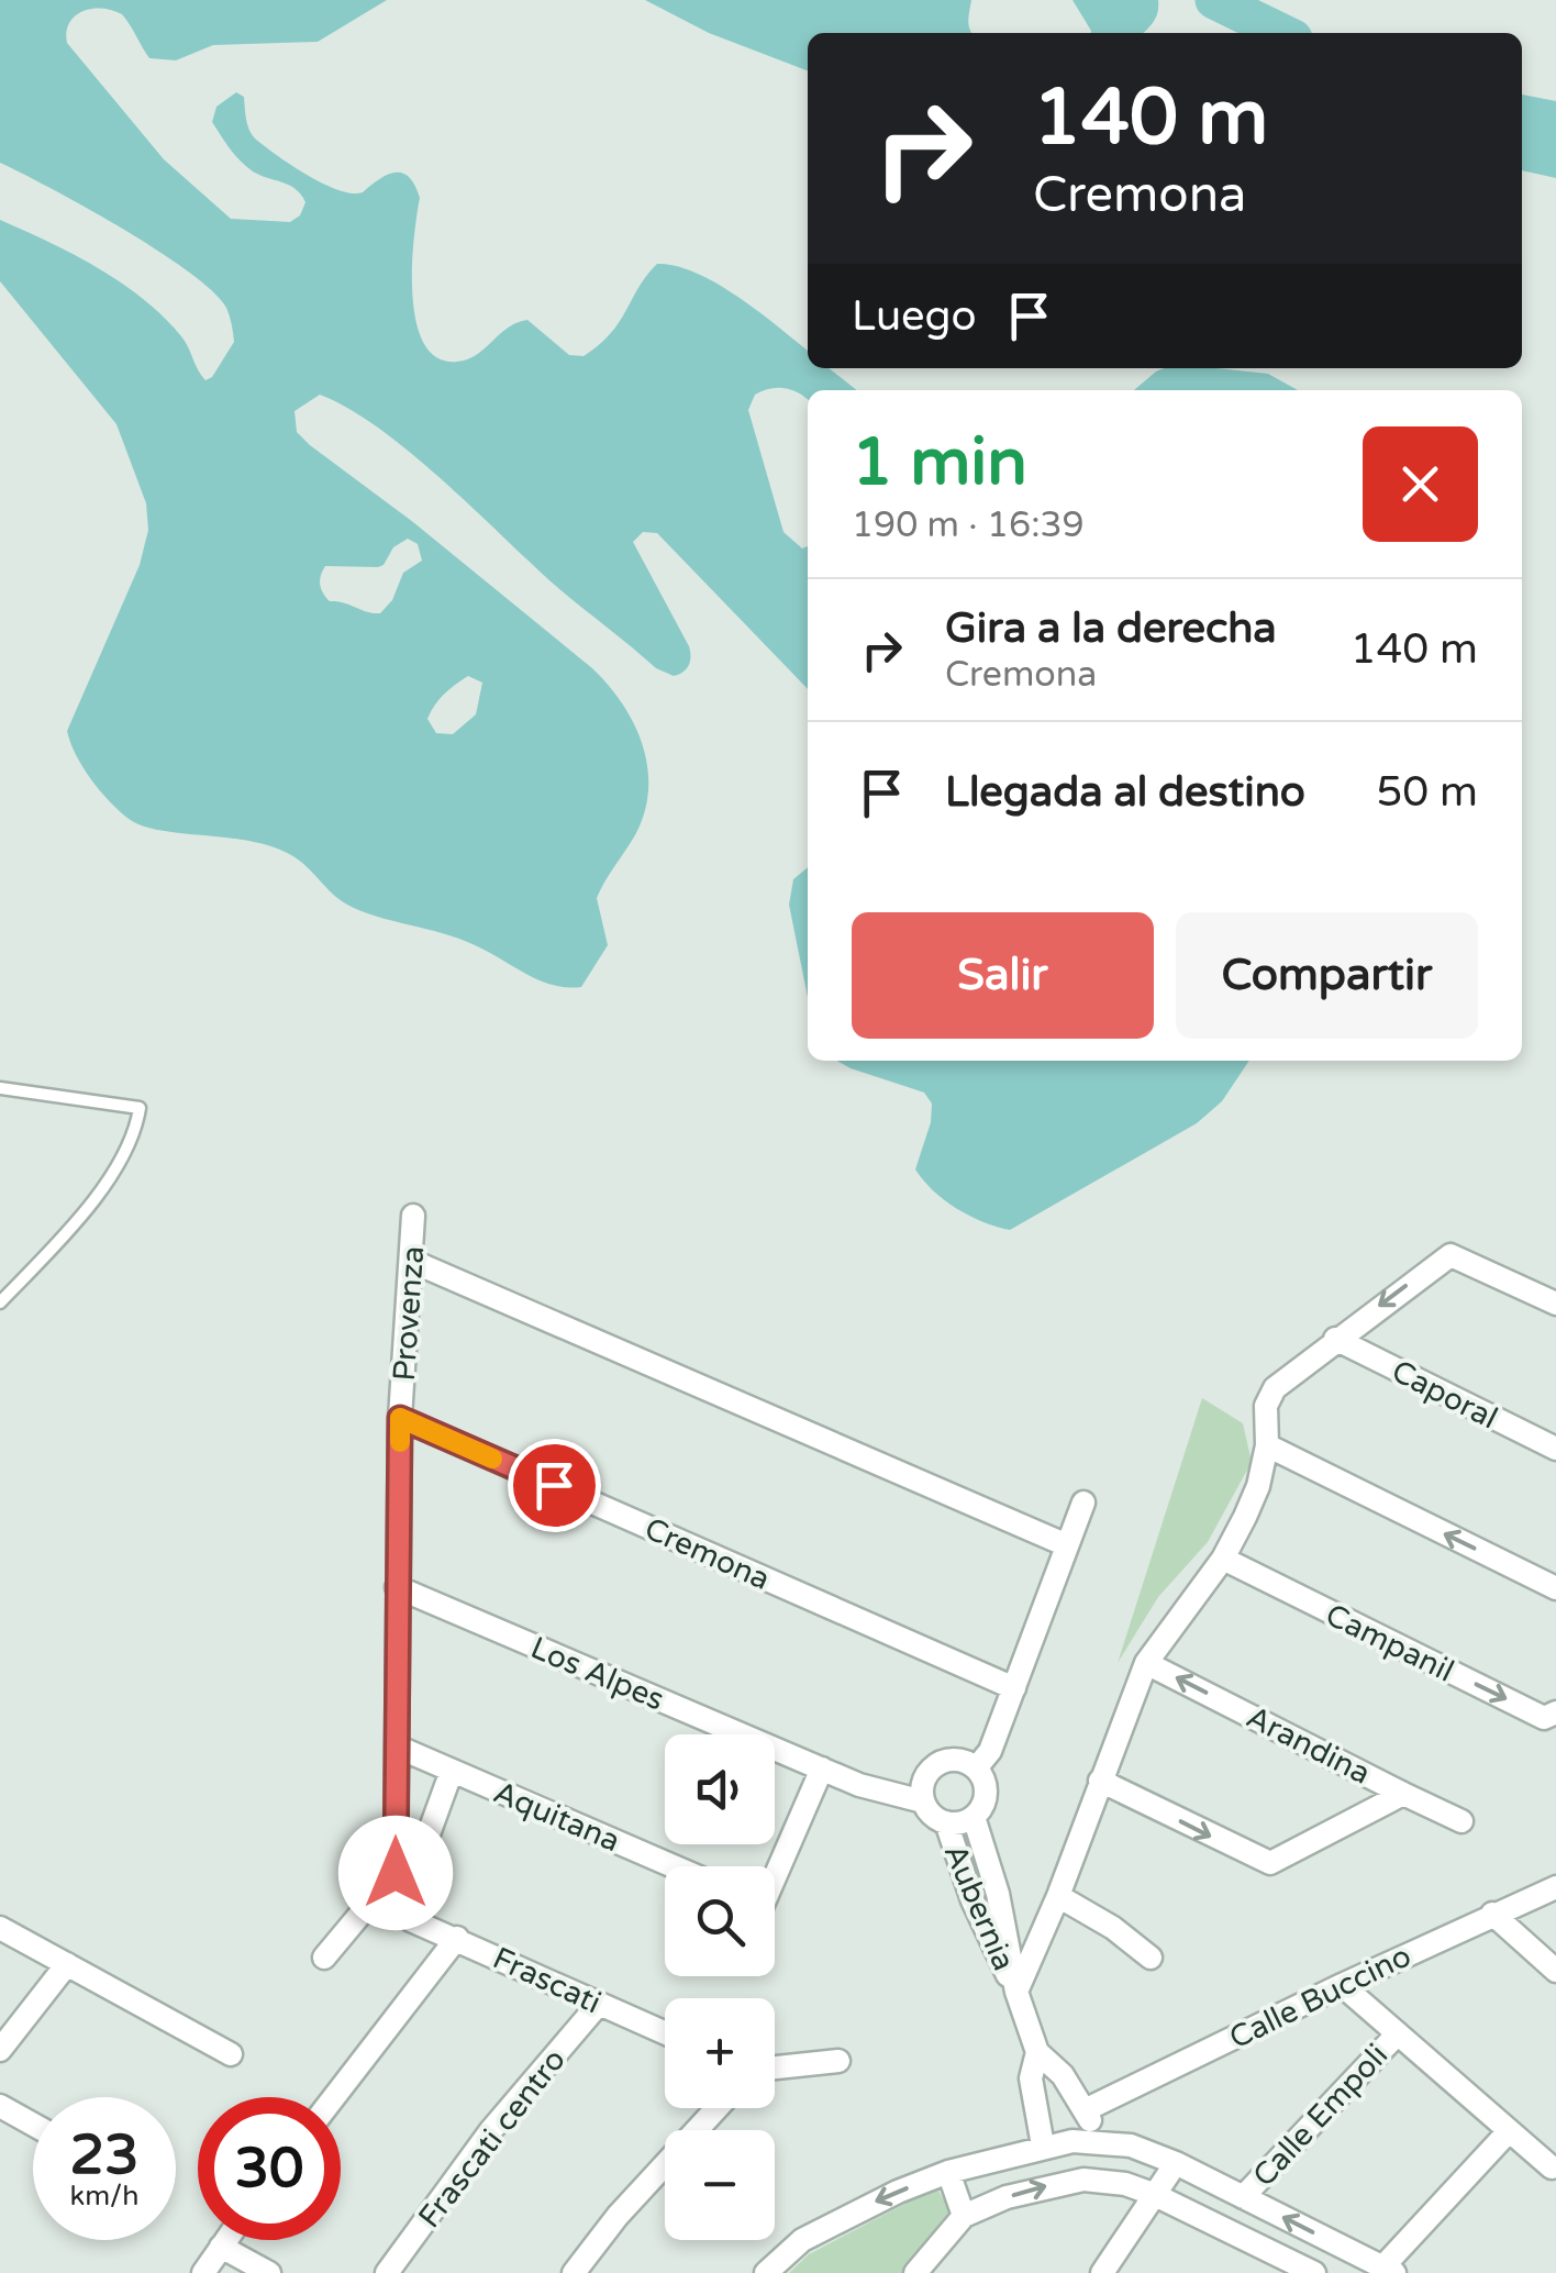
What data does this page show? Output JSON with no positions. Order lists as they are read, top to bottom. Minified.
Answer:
{"streets":{"street":["Provenza","Caporal","Cremona","Campanil","Los Alpes","Arandina","Aquitana","Aubernia","Frascati","Calle Buccino","Calle Empoli","Frascati centro"]},"crossings":[["Provenza","Cremona"],["Provenza","Los Alpes"],["Provenza","Aquitana"],["Los Alpes","Aubernia"],["Aubernia","Calle Buccino"],["Frascati","Frascati centro"]],"page":{"turn":["140 m","Cremona"],"then":"Luego","heading":["1 min","190 m · 16:39"],"list":[{"name":"Gira a la derecha","note":"Cremona","value":"140 m"},{"name":"Llegada al destino","value":"50 m"}],"buttons":["Salir","Compartir"],"map_buttons":["+","−"],"speed":"23 km/h","limit":"30"}}
